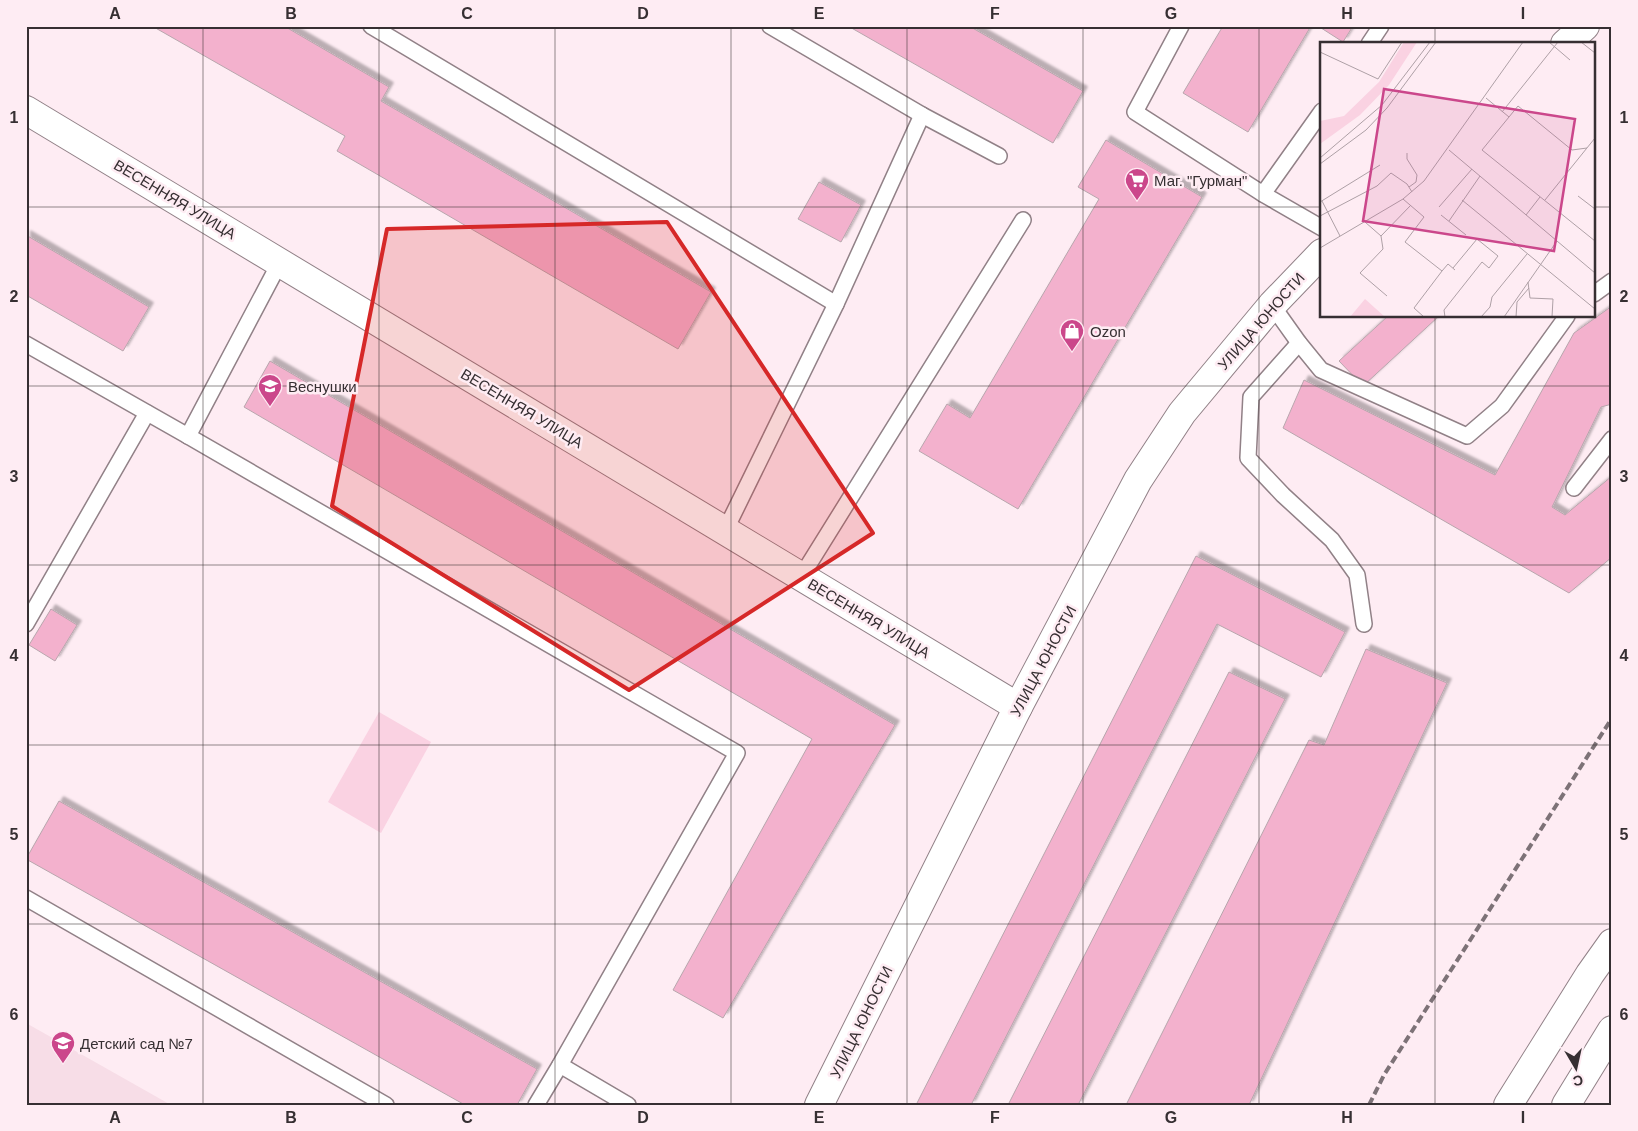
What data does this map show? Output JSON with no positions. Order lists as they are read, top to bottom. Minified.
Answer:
{"streets":{"street":["ВЕСЕННЯЯ УЛИЦА","УЛИЦА ЮНОСТИ"]},"crossings":[["ВЕСЕННЯЯ УЛИЦА","УЛИЦА ЮНОСТИ"]],"places":{"supermarket":["Маг. \"Гурман\""],"shop":["Ozon"],"school or university":["Веснушки","Детский сад №7"]},"north":"bottom","grid":{"columns":["A","B","C","D","E","F","G","H","I"],"rows":["1","2","3","4","5","6"]}}
